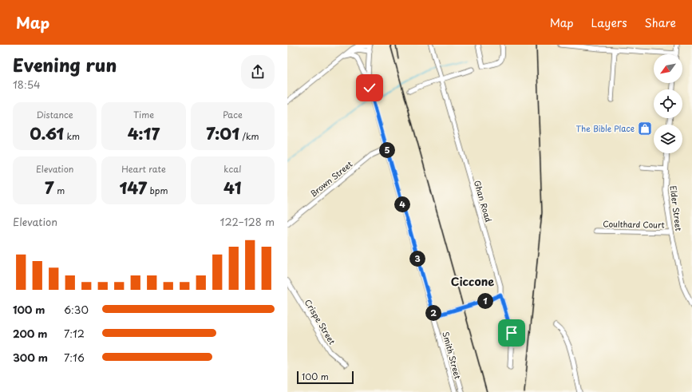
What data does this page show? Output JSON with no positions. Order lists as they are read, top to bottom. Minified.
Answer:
{"streets":{"street":["Brown Street","Ghan Road","Elder Street","Coulthard Court","Crispe Street","Smith Street"]},"crossings":[["Brown Street","Smith Street"],["Elder Street","Coulthard Court"]],"districts":["Ciccone"],"places":{"shop":["The Bible Place"]},"scale_bar":"100 m","north":"bottom left","page":{"header":"Map","nav":["Map","Layers","Share"],"heading":["Evening run","18:54"],"stats":[["Distance","0.61 km"],["Time","4:17"],["Pace","7:01 /km"],["Elevation","7 m"],["Heart rate","147 bpm"],["kcal","41"]],"pins":["5","4","3","1","2"],"chart":["Elevation","122–128 m"],"list":[{"name":"100 m","note":"6:30"},{"name":"200 m","note":"7:12"},{"name":"300 m","note":"7:16"}],"scale":"100 m"}}
